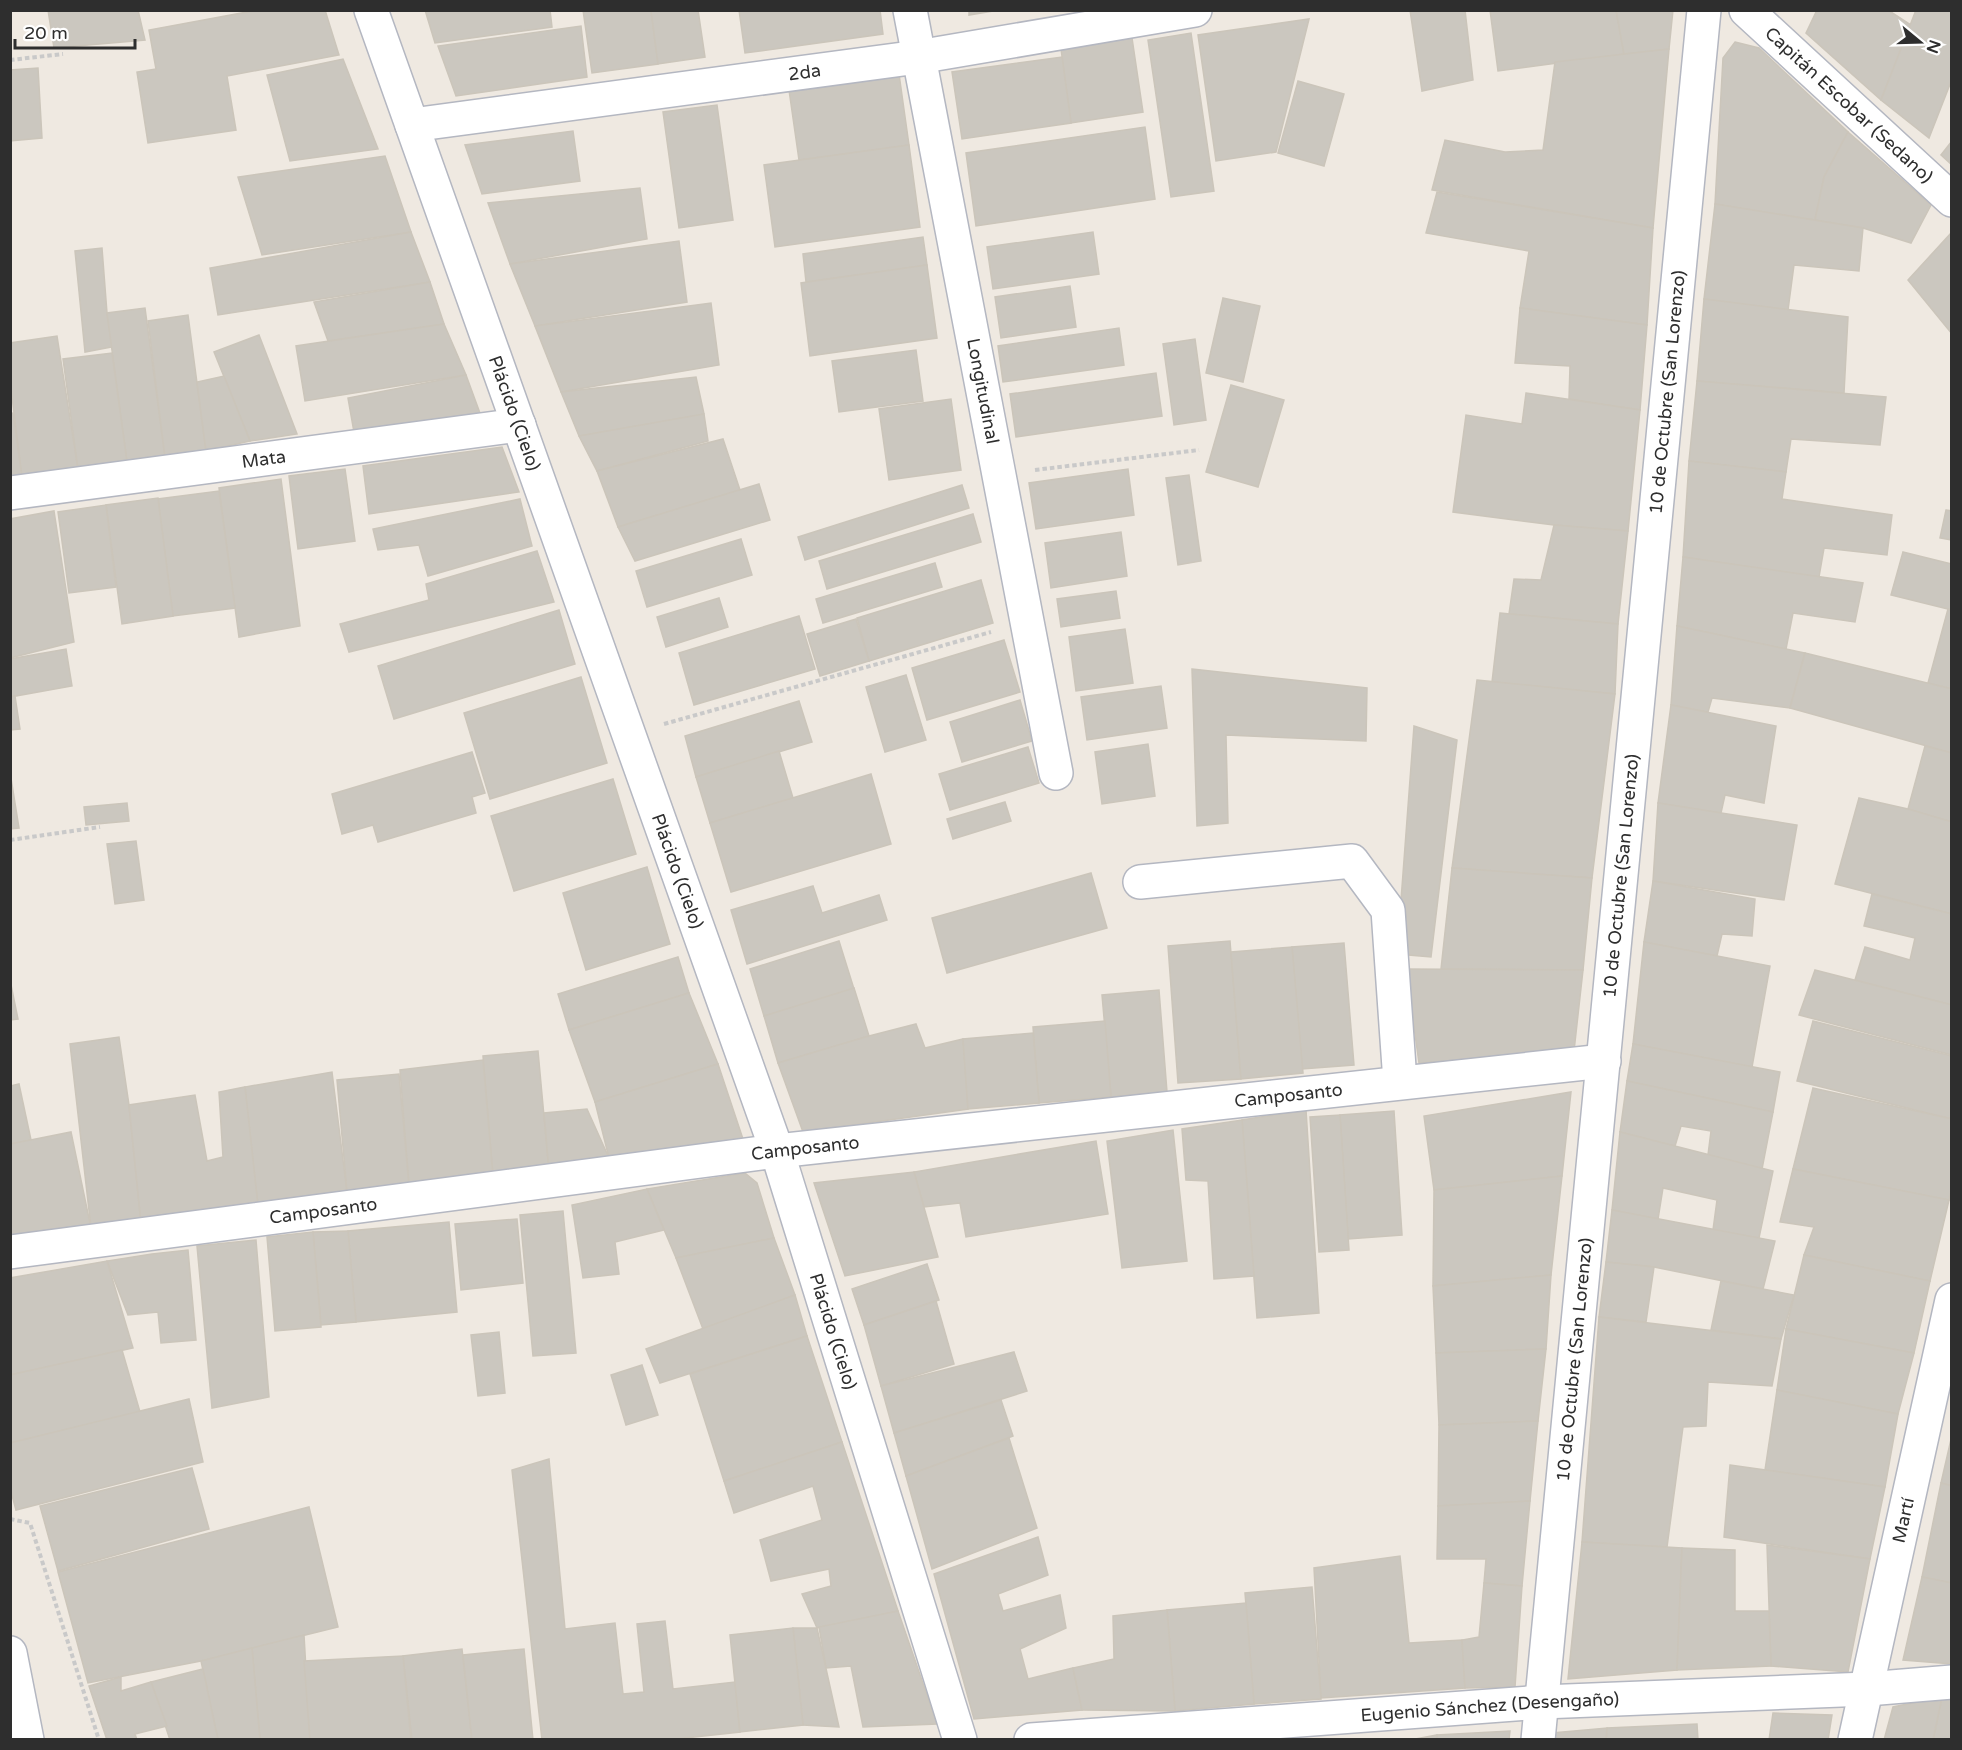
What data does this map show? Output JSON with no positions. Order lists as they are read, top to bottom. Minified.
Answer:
{"streets":{"street":["2da","Capitán Escobar (Sedano)","10 de Octubre (San Lorenzo)","Longitudinal","Plácido (Cielo)","Mata","Camposanto","Martí","Eugenio Sánchez (Desengaño)"]},"crossings":[["2da","Longitudinal"],["2da","Plácido (Cielo)"],["10 de Octubre (San Lorenzo)","Camposanto"],["10 de Octubre (San Lorenzo)","Eugenio Sánchez (Desengaño)"],["Plácido (Cielo)","Mata"],["Plácido (Cielo)","Camposanto"],["Martí","Eugenio Sánchez (Desengaño)"]],"scale_bar":"20 m","north":"right"}
